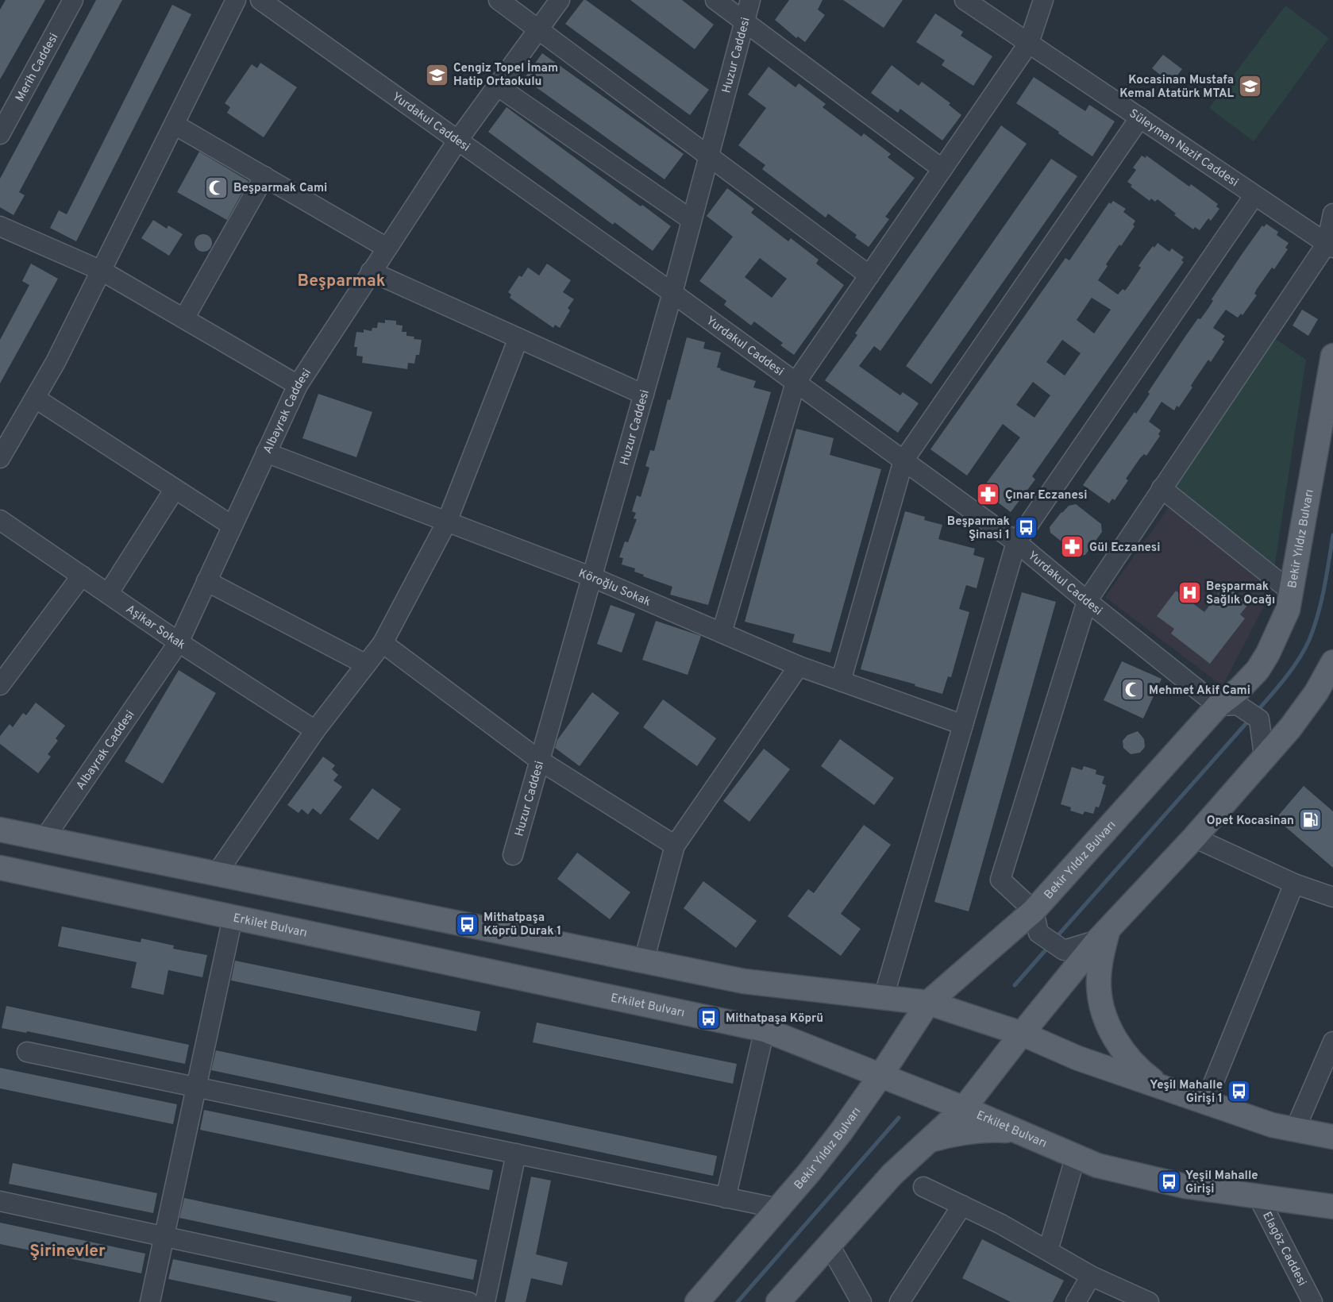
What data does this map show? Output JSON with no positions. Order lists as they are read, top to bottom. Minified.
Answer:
{"streets":{"main road":["Bekir Yıldız Bulvarı","Erkilet Bulvarı"],"street":["Huzur Caddesi","Merih Caddesi","Yurdakul Caddesi","Süleyman Nazif Caddesi","Albayrak Caddesi","Köroğlu Sokak","Aşikar Sokak","Elagöz Caddesi"]},"crossings":[["Huzur Caddesi","Yurdakul Caddesi"],["Huzur Caddesi","Köroğlu Sokak"],["Yurdakul Caddesi","Albayrak Caddesi"],["Yurdakul Caddesi","Bekir Yıldız Bulvarı"],["Albayrak Caddesi","Köroğlu Sokak"],["Albayrak Caddesi","Aşikar Sokak"],["Bekir Yıldız Bulvarı","Erkilet Bulvarı"],["Erkilet Bulvarı","Elagöz Caddesi"]],"districts":["Beşparmak","Şirinevler"],"places":{"school or university":["Cengiz Topel İmam Hatip Ortaokulu","Kocasinan Mustafa Kemal Atatürk MTAL"],"mosque":["Beşparmak Cami","Mehmet Akif Cami"],"pharmacy":["Çınar Eczanesi","Gül Eczanesi"],"bus stop":["Beşparmak Şinasi 1","Mithatpaşa Köprü Durak 1","Mithatpaşa Köprü","Yeşil Mahalle Girişi 1","Yeşil Mahalle Girişi"],"hospital":["Beşparmak Sağlık Ocağı"],"fuel station":["Opet Kocasinan"]}}
